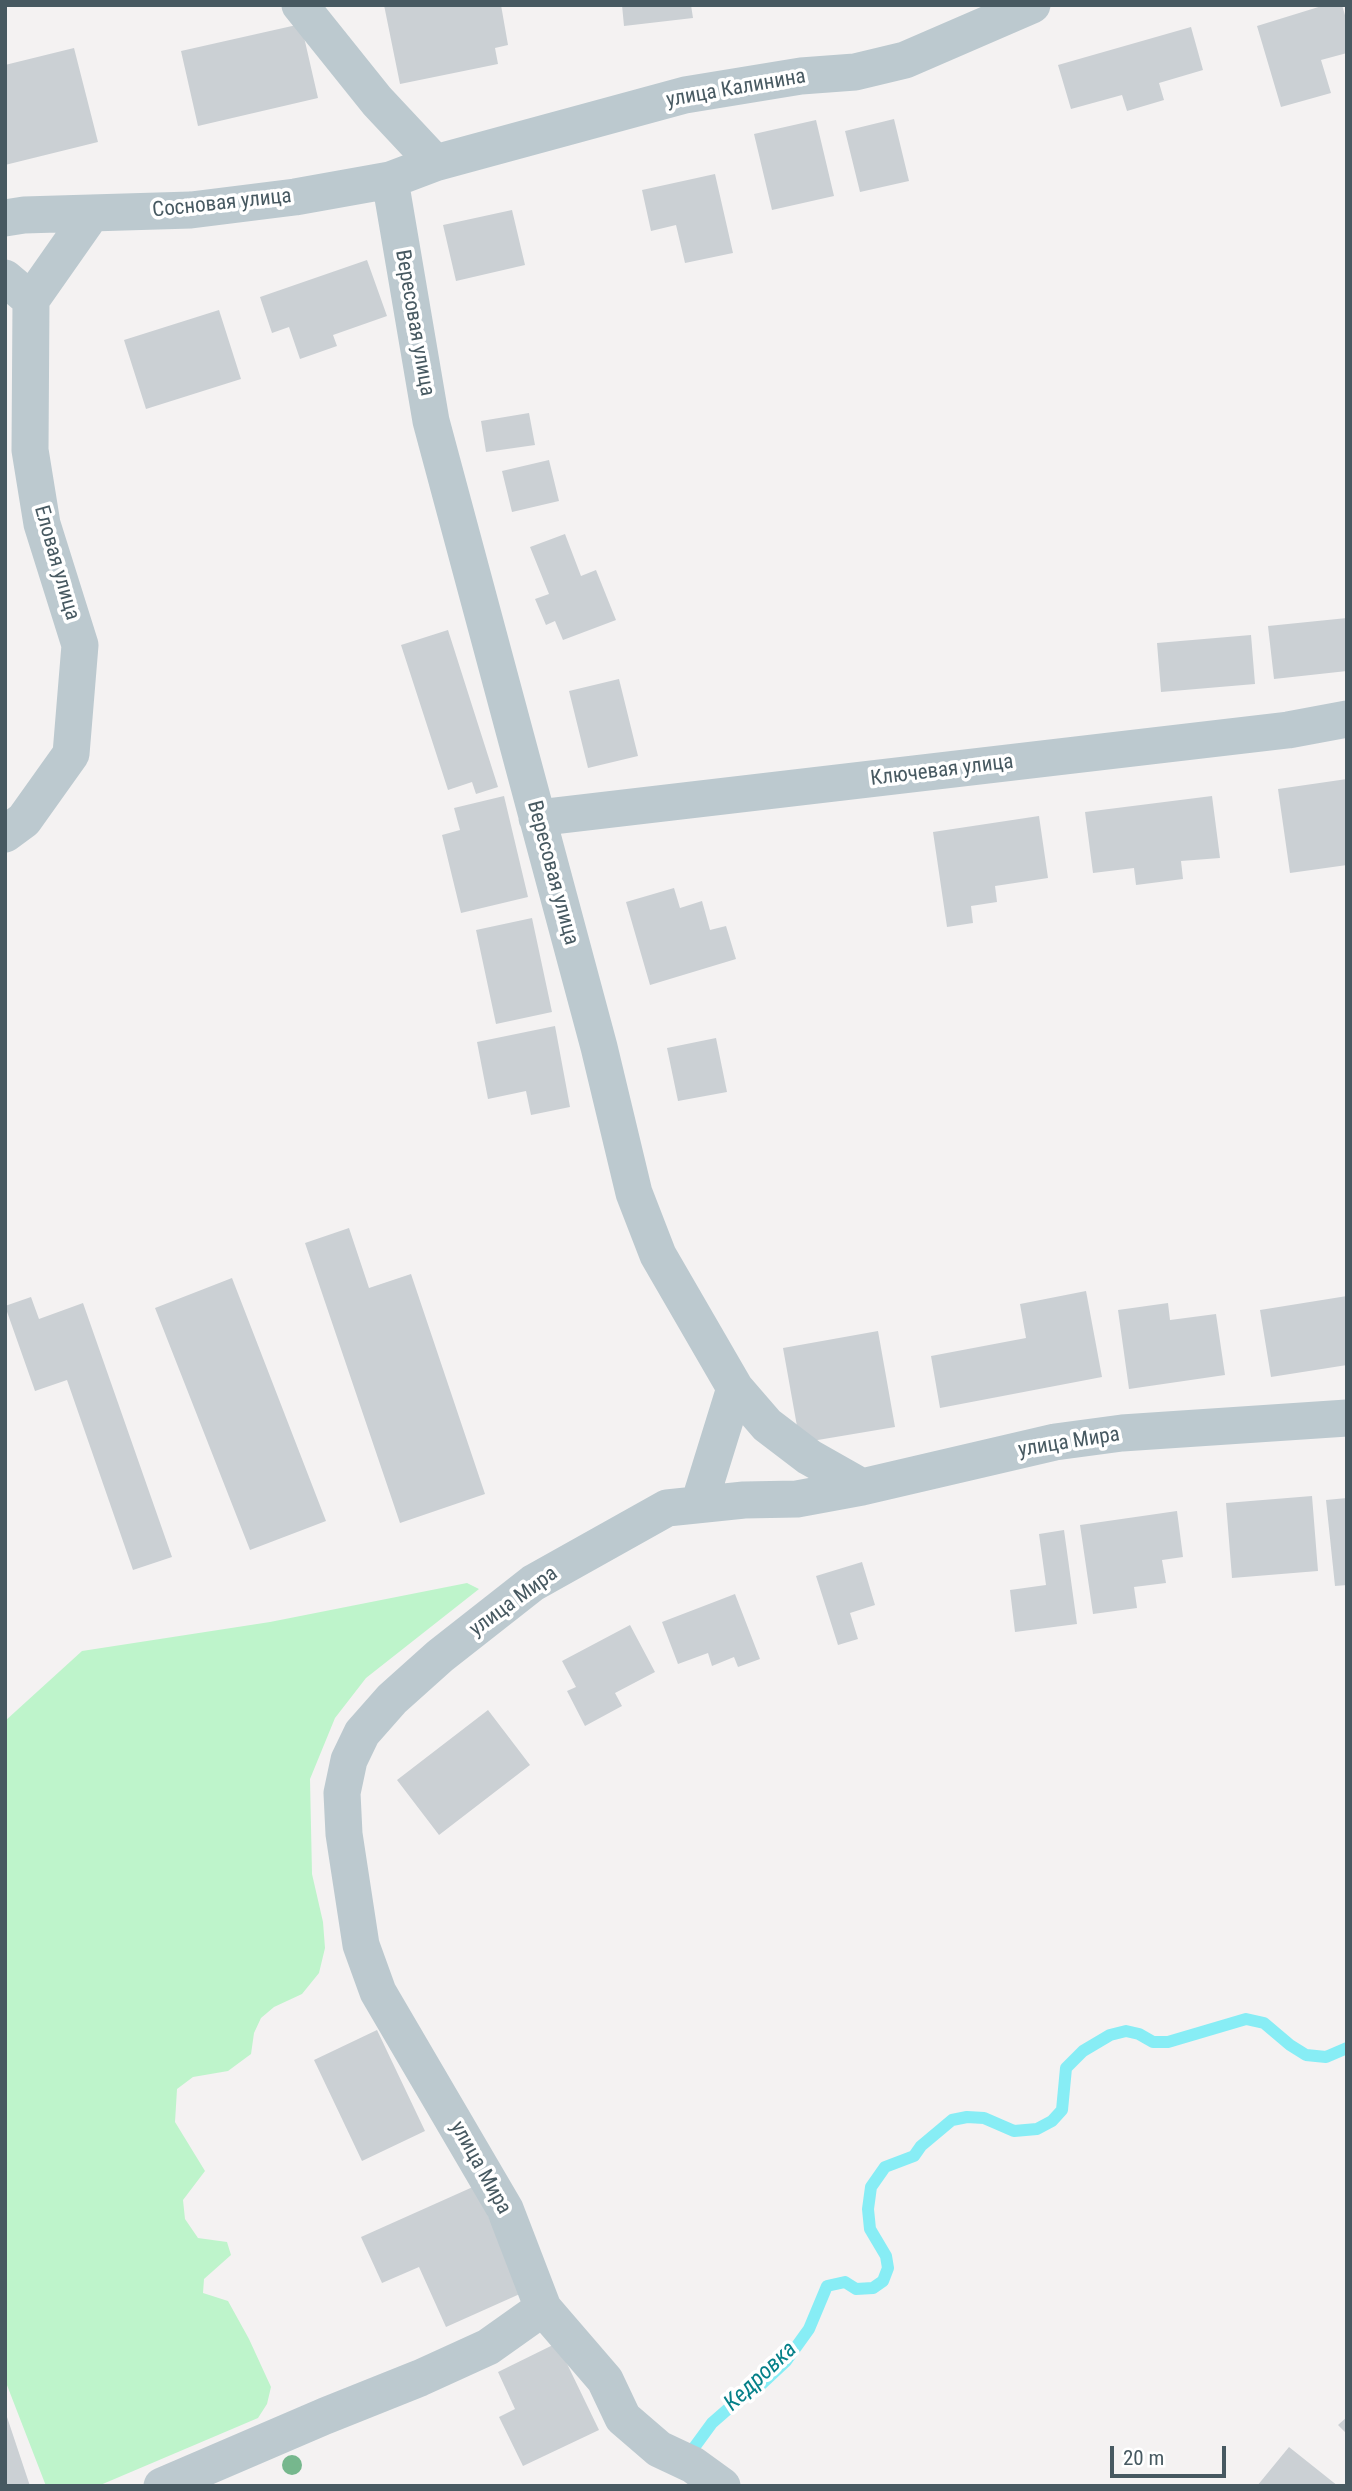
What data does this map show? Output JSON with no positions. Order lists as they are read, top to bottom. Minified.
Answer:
{"streets":{"street":["улица Калинина","Сосновая улица","Вересовая улица","Еловая улица","Ключевая улица","улица Мира"]},"crossings":[["улица Калинина","Сосновая улица"],["Сосновая улица","Вересовая улица"],["Вересовая улица","Ключевая улица"],["Вересовая улица","улица Мира"]],"water":["Кедровка"],"scale_bar":"20 m"}
